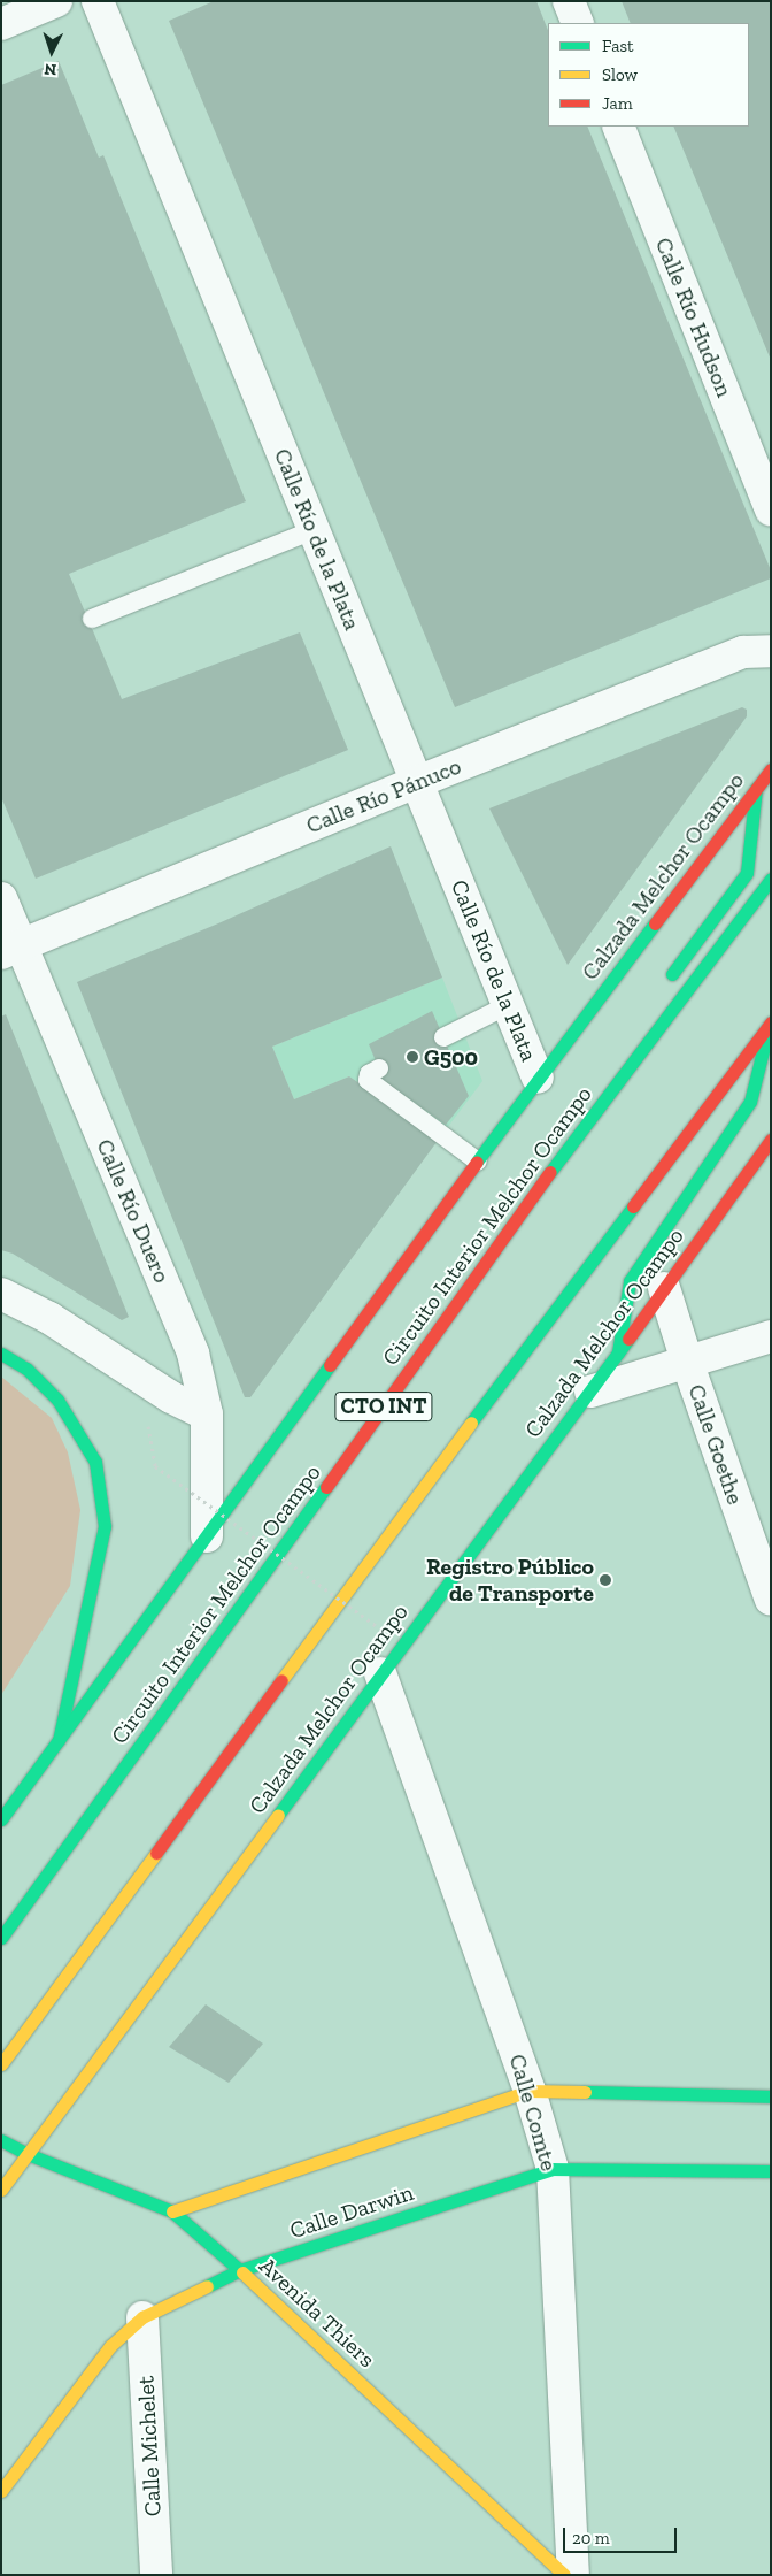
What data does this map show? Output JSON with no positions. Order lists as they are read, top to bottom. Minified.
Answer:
{"streets":{"main road":["Calzada Melchor Ocampo","Circuito Interior Melchor Ocampo","CTO INT","Calle Darwin","Avenida Thiers"],"street":["Calle Río Hudson","Calle Río de la Plata","Calle Río Pánuco","Calle Río Duero","Calle Goethe","Calle Comte","Calle Michelet"]},"crossings":[["Calle Río de la Plata","Calle Río Pánuco"],["Calle Río de la Plata","Calzada Melchor Ocampo"],["Calle Río Pánuco","Calle Río Duero"],["Calzada Melchor Ocampo","Calle Río Duero"],["Calzada Melchor Ocampo","Calle Goethe"],["Calzada Melchor Ocampo","Calle Comte"],["Calzada Melchor Ocampo","Avenida Thiers"],["Calle Comte","Calle Darwin"],["Calle Darwin","Avenida Thiers"],["Calle Darwin","Calle Michelet"]],"places":["G500","Registro Público de Transporte"],"legend":["Fast","Slow","Jam"],"scale_bar":"20 m","north":"bottom"}
